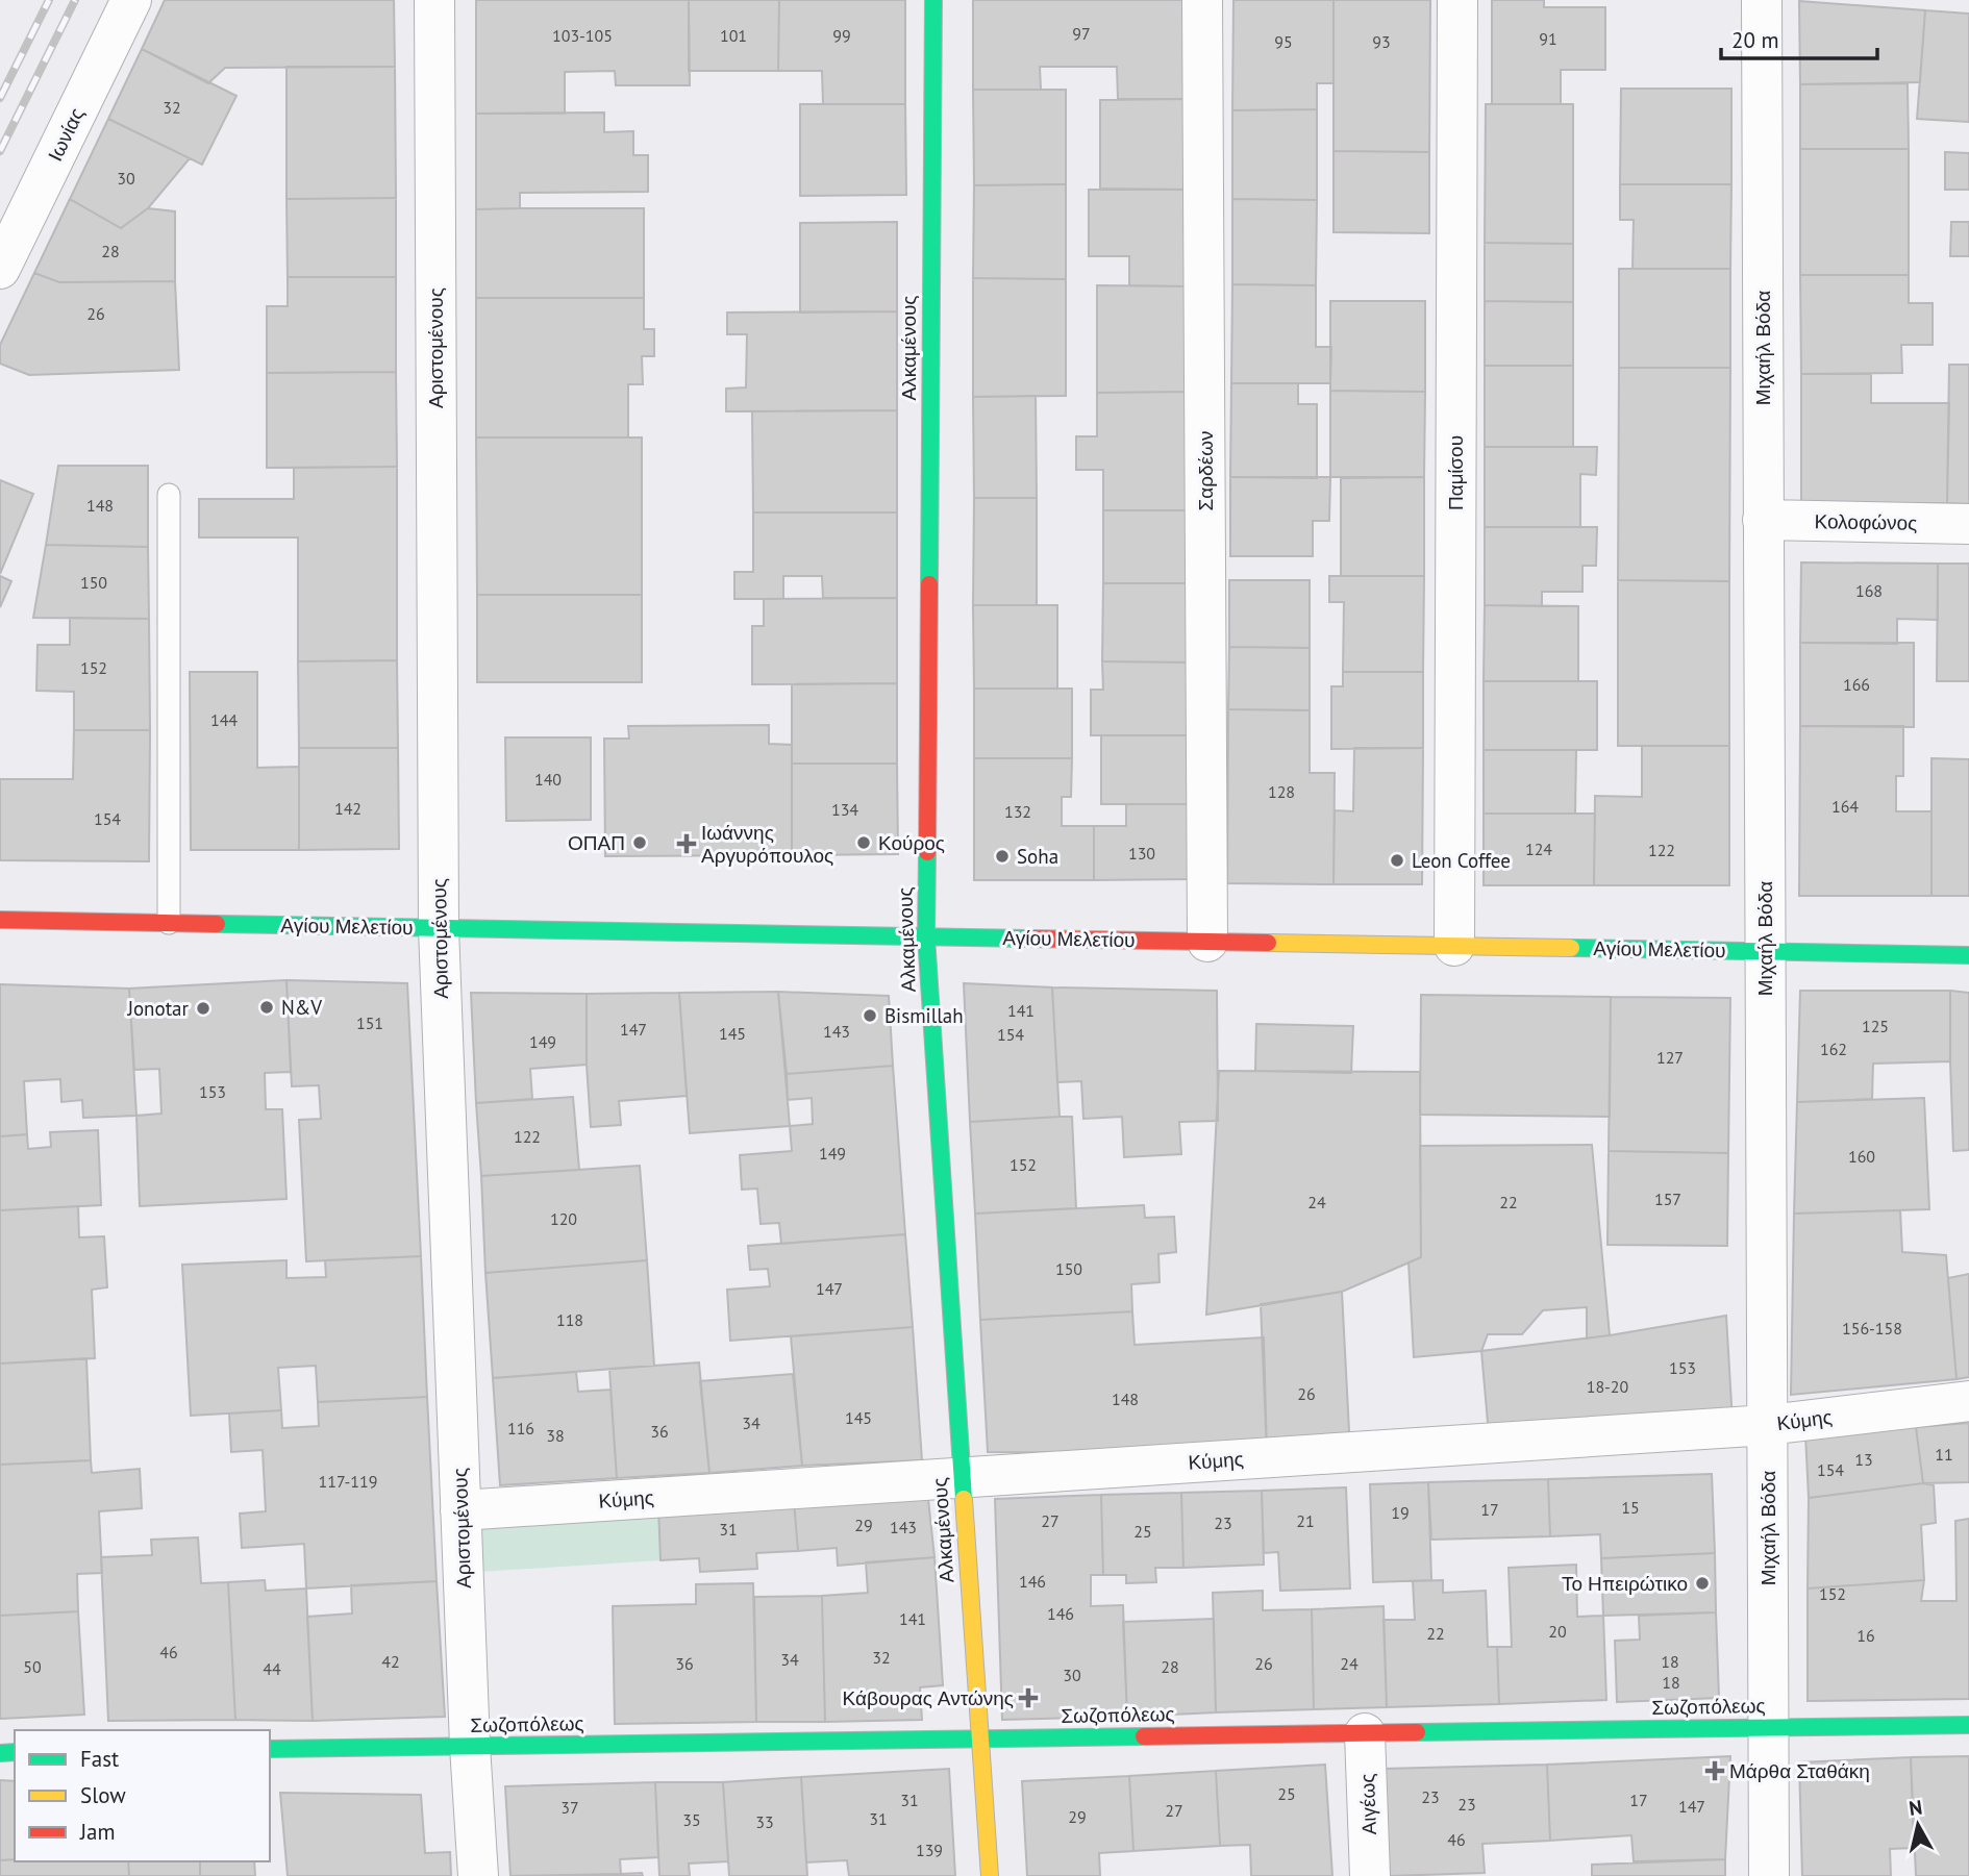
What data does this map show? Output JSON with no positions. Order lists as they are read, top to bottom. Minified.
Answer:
{"streets":{"street":["Ιωνίας","Αριστομένους","Αλκαμένους","Μιχαήλ Βόδα","Σαρδέων","Παμίσου","Κολοφώνος","Αγίου Μελετίου","Κύμης","Σωζοπόλεως","Αιγέως"]},"crossings":[["Αριστομένους","Αγίου Μελετίου"],["Αριστομένους","Κύμης"],["Αριστομένους","Σωζοπόλεως"],["Αλκαμένους","Αγίου Μελετίου"],["Αλκαμένους","Κύμης"],["Αλκαμένους","Σωζοπόλεως"],["Μιχαήλ Βόδα","Κολοφώνος"],["Μιχαήλ Βόδα","Αγίου Μελετίου"],["Μιχαήλ Βόδα","Κύμης"],["Μιχαήλ Βόδα","Σωζοπόλεως"],["Σαρδέων","Αγίου Μελετίου"],["Παμίσου","Αγίου Μελετίου"],["Σωζοπόλεως","Αιγέως"]],"places":{"other":["ΟΠΑΠ","Κούρος","Soha","Leon Coffee","N&V","Jonotar","Bismillah","Το Ηπειρώτικο"],"health":["Ιωάννης Αργυρόπουλος","Κάβουρας Αντώνης","Μάρθα Σταθάκη"]},"house_numbers":["97","103-105","101","99","91","95","93","32","30","28","26","148","150","168","152","166","144","140","128","164","142","134","132","154","124","122","130","141","151","125","147","143","145","154","149","162","127","153","122","149","160","152","157","24","22","120","150","147","118","156-158","153","18-20","26","148","145","34","116","36","38","11","13","154","117-119","15","17","19","27","21","23","29","143","31","25","146","152","146","141","20","22","16","46","32","34","42","18","36","26","24","50","28","44","30","18","25","23","31","17","23","147","37","27","29","31","35","33","46","139"],"legend":["Fast","Slow","Jam"],"scale_bar":"20 m","north":"top"}
